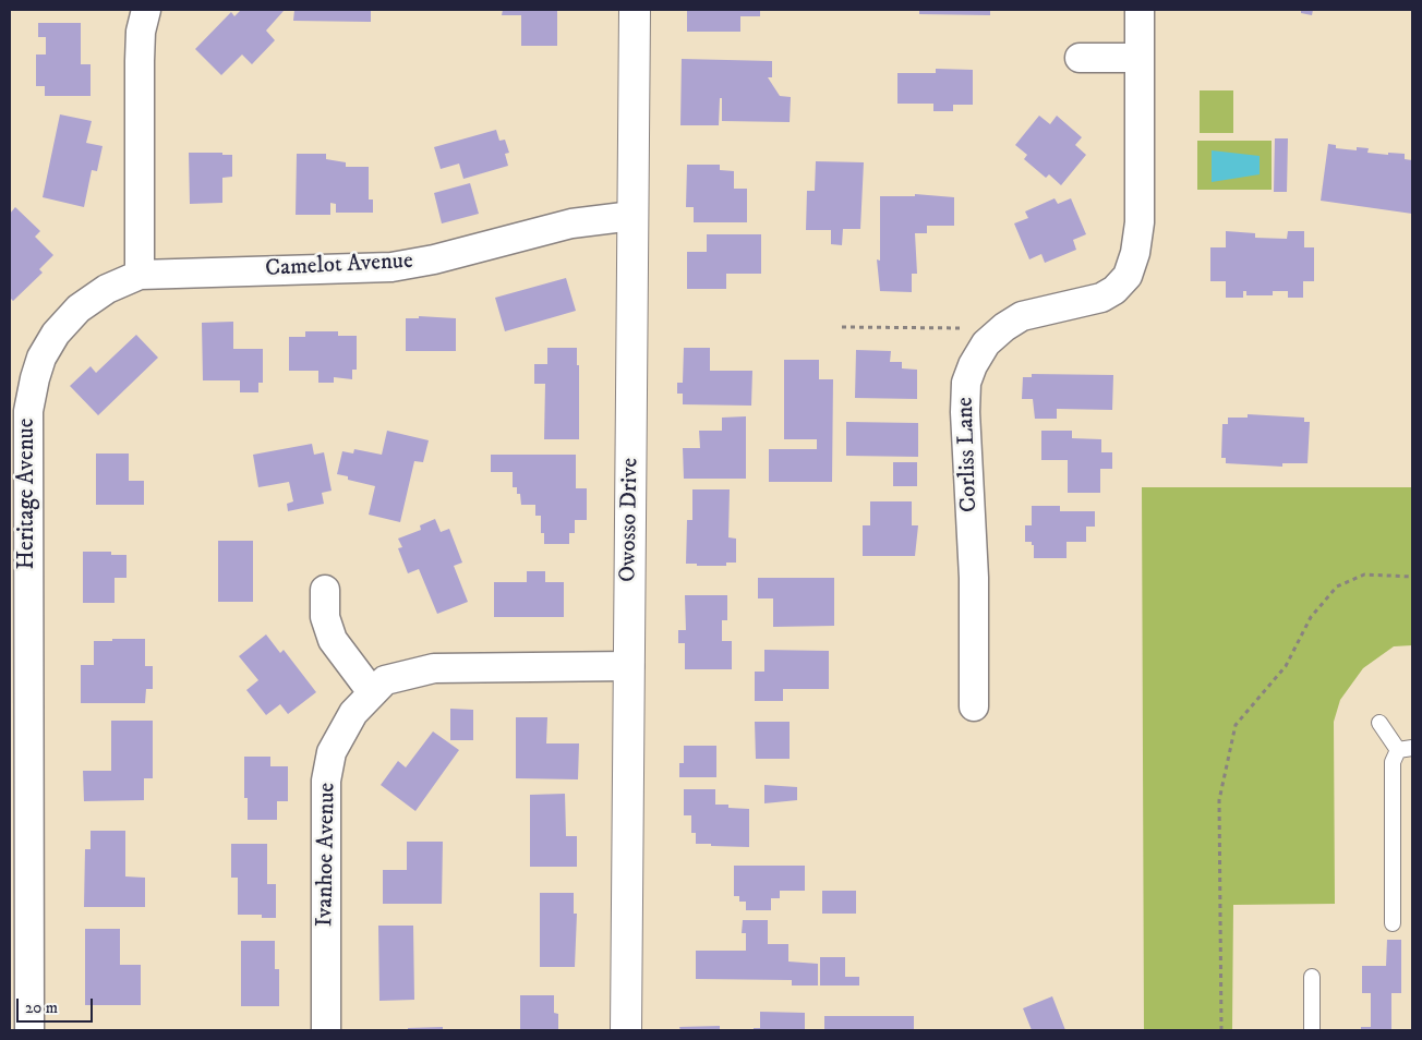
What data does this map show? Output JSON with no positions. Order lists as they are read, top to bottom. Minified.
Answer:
{"streets":{"street":["Camelot Avenue","Corliss Lane","Heritage Avenue","Owosso Drive","Ivanhoe Avenue"]},"crossings":[["Camelot Avenue","Heritage Avenue"],["Camelot Avenue","Owosso Drive"],["Owosso Drive","Ivanhoe Avenue"]],"scale_bar":"20 m"}
